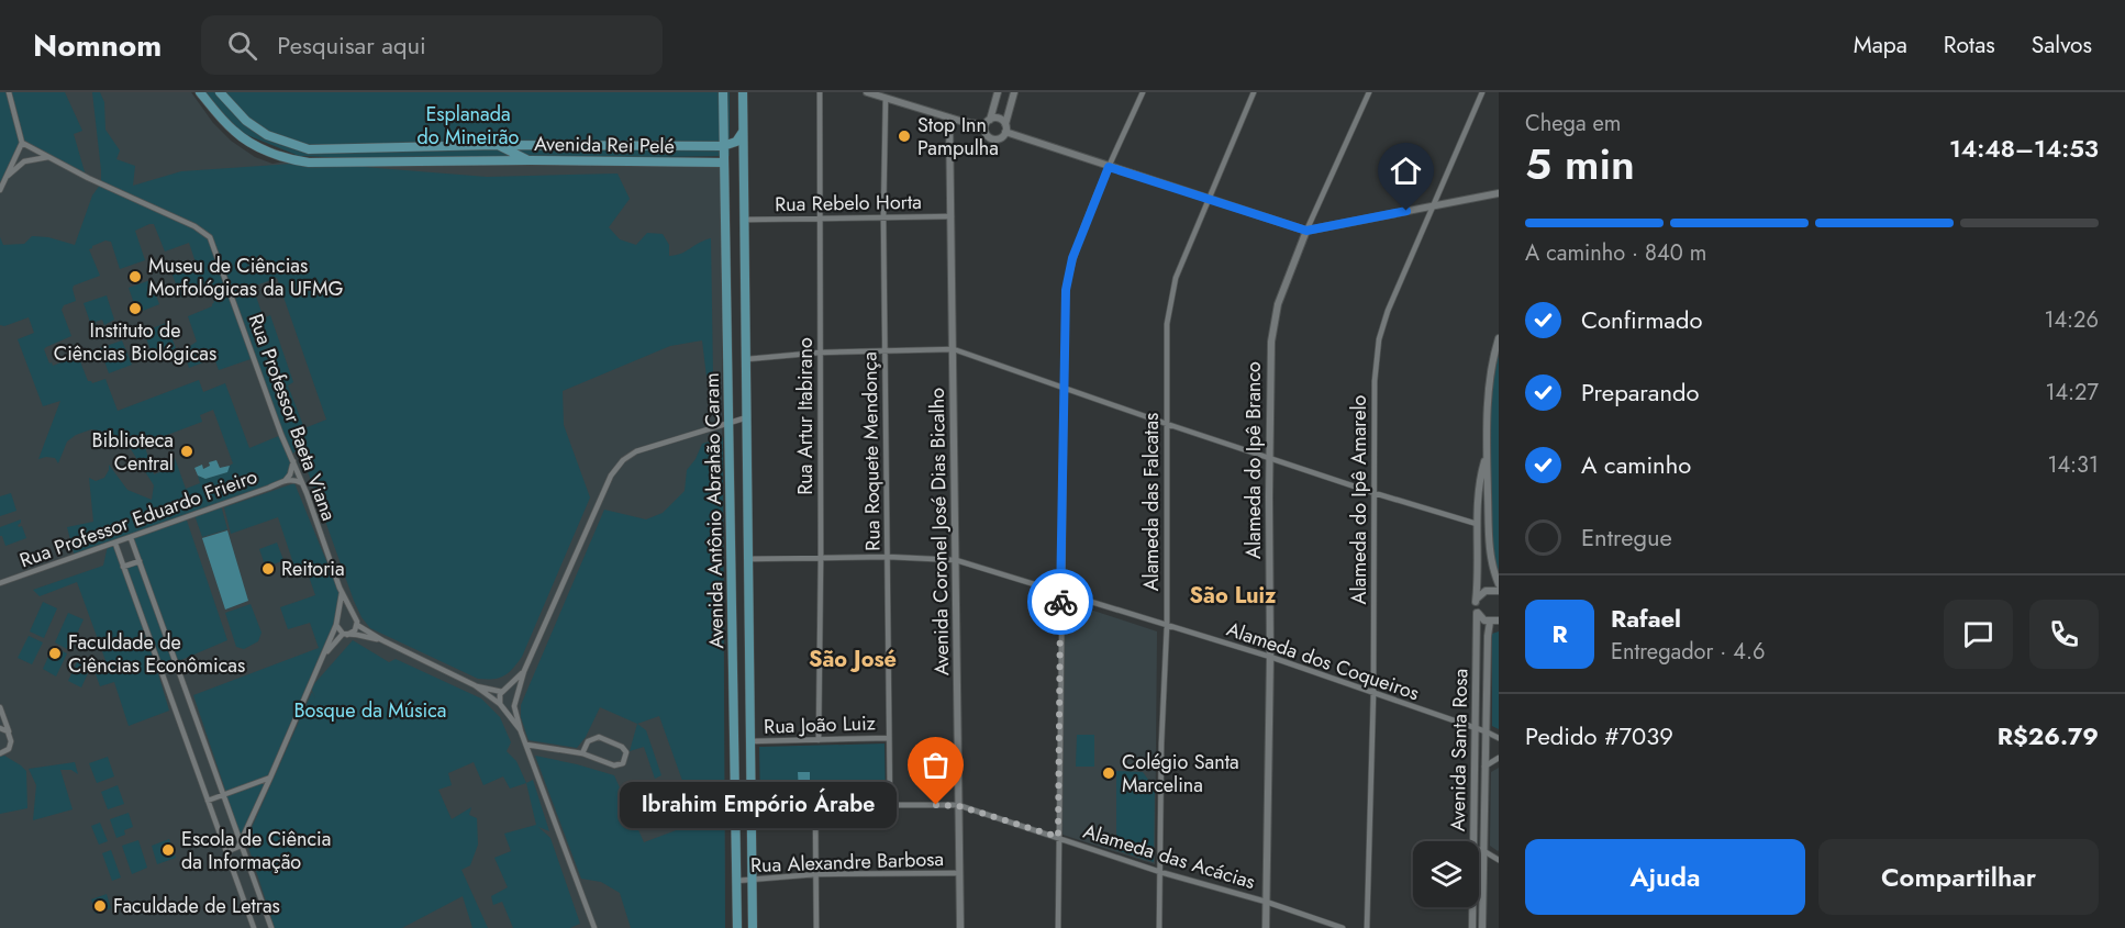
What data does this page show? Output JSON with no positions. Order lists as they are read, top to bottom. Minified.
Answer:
{"streets":{"main road":["Avenida Rei Pelé","Avenida Antônio Abrahão Caram"],"street":["Rua Rebelo Horta","Rua Artur Itabirano","Rua Professor Baeta Viana","Rua Roquete Mendonça","Alameda do Ipê Branco","Alameda do Ipê Amarelo","Alameda das Falcatas","Rua Professor Eduardo Frieiro","Avenida Coronel José Dias Bicalho","Alameda dos Coqueiros","Rua João Luiz","Avenida Santa Rosa","Alameda das Acácias","Rua Alexandre Barbosa"]},"crossings":[["Avenida Rei Pelé","Avenida Antônio Abrahão Caram"],["Rua Rebelo Horta","Rua Artur Itabirano"],["Rua Rebelo Horta","Rua Roquete Mendonça"],["Rua Rebelo Horta","Avenida Antônio Abrahão Caram"],["Rua Rebelo Horta","Avenida Coronel José Dias Bicalho"],["Rua Artur Itabirano","Alameda dos Coqueiros"],["Rua Artur Itabirano","Rua João Luiz"],["Rua Professor Baeta Viana","Rua Professor Eduardo Frieiro"],["Rua Roquete Mendonça","Alameda dos Coqueiros"],["Rua Roquete Mendonça","Rua João Luiz"],["Rua Roquete Mendonça","Alameda das Acácias"],["Alameda do Ipê Branco","Alameda dos Coqueiros"],["Alameda do Ipê Branco","Alameda das Acácias"],["Alameda do Ipê Amarelo","Alameda dos Coqueiros"],["Alameda das Falcatas","Alameda dos Coqueiros"],["Alameda das Falcatas","Alameda das Acácias"],["Avenida Antônio Abrahão Caram","Alameda dos Coqueiros"],["Avenida Antônio Abrahão Caram","Rua João Luiz"],["Avenida Antônio Abrahão Caram","Alameda das Acácias"],["Avenida Antônio Abrahão Caram","Rua Alexandre Barbosa"],["Avenida Coronel José Dias Bicalho","Alameda dos Coqueiros"],["Avenida Coronel José Dias Bicalho","Alameda das Acácias"],["Avenida Coronel José Dias Bicalho","Rua Alexandre Barbosa"],["Alameda dos Coqueiros","Avenida Santa Rosa"]],"districts":["São Luiz","São José"],"parks":["Esplanada do Mineirão","Bosque da Música"],"places":["Stop Inn Pampulha","Museu de Ciências Morfológicas da UFMG","Instituto de Ciências Biológicas","Biblioteca Central","Reitoria","Faculdade de Ciências Econômicas","Colégio Santa Marcelina","Ibrahim Empório Árabe","Escola de Ciência da Informação","Faculdade de Letras"],"page":{"header":"Nomnom","search":"Pesquisar aqui","nav":["Mapa","Rotas","Salvos"],"heading":["5 min","Chega em","14:48–14:53"],"panel":["Rafael","Entregador · 4.6","Pedido #7039","R$26.79"],"bar":"A caminho · 840 m","list":[["Confirmado","14:26"],["Preparando","14:27"],["A caminho","14:31"],"Entregue"],"round":"R","bubble":"Ibrahim Empório Árabe","buttons":["Ajuda","Compartilhar"]}}
